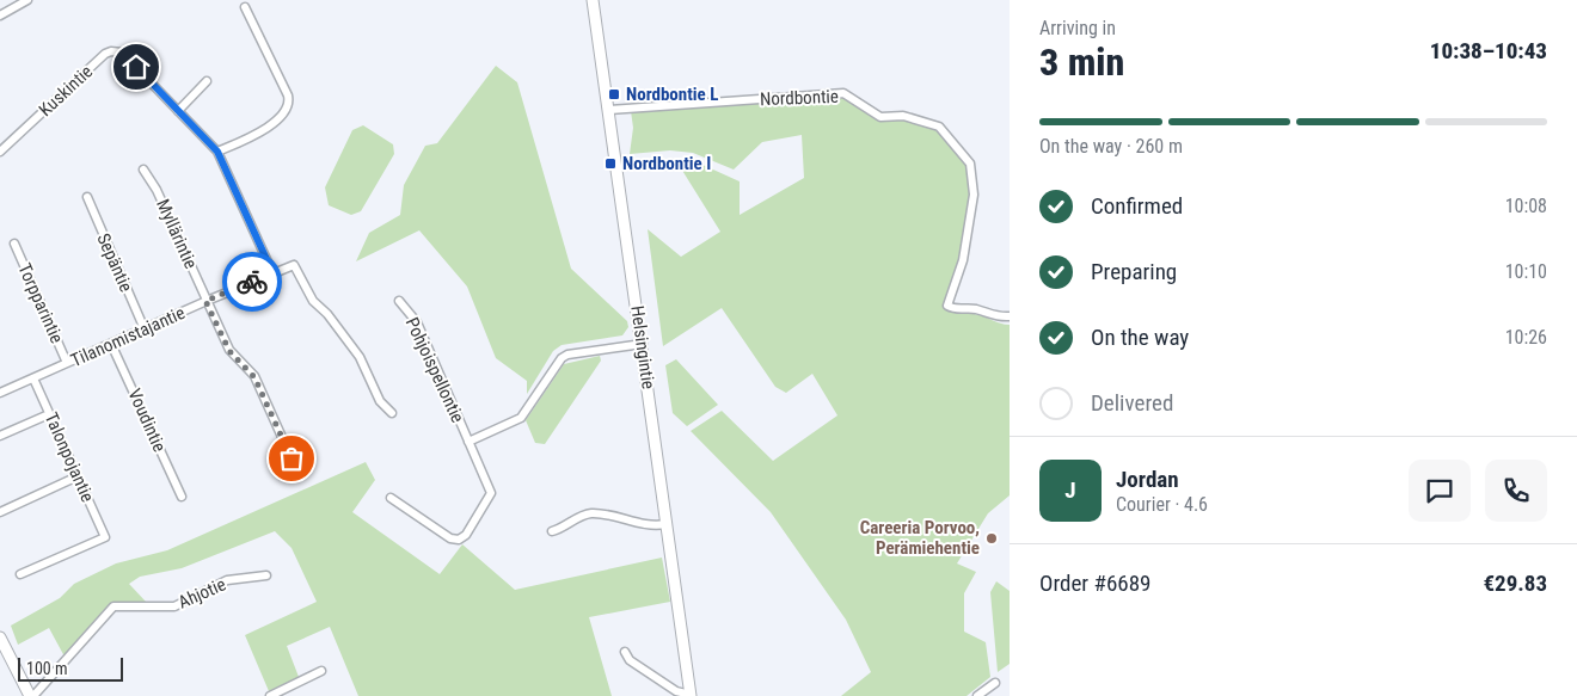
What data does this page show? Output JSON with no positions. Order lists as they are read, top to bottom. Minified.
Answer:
{"streets":{"main road":["Helsingintie"],"street":["Kuskintie","Nordbontie","Myllärintie","Sepäntie","Torpparintie","Tilanomistajantie","Pohjoispellontie","Voudintie","Talonpojantie","Ahjotie"]},"crossings":[["Kuskintie","Tilanomistajantie"],["Nordbontie","Helsingintie"],["Myllärintie","Tilanomistajantie"],["Sepäntie","Tilanomistajantie"],["Torpparintie","Tilanomistajantie"],["Tilanomistajantie","Voudintie"],["Tilanomistajantie","Talonpojantie"]],"places":{"transit":["Nordbontie L","Nordbontie I"],"other":["Careeria Porvoo, Perämiehentie"]},"scale_bar":"100 m","page":{"heading":["3 min","Arriving in","10:38–10:43"],"panel":["Jordan","Courier · 4.6","Order #6689","€29.83"],"bar":"On the way · 260 m","list":[["Confirmed","10:08"],["Preparing","10:10"],["On the way","10:26"],"Delivered"],"round":"J","scale":"100 m"}}
